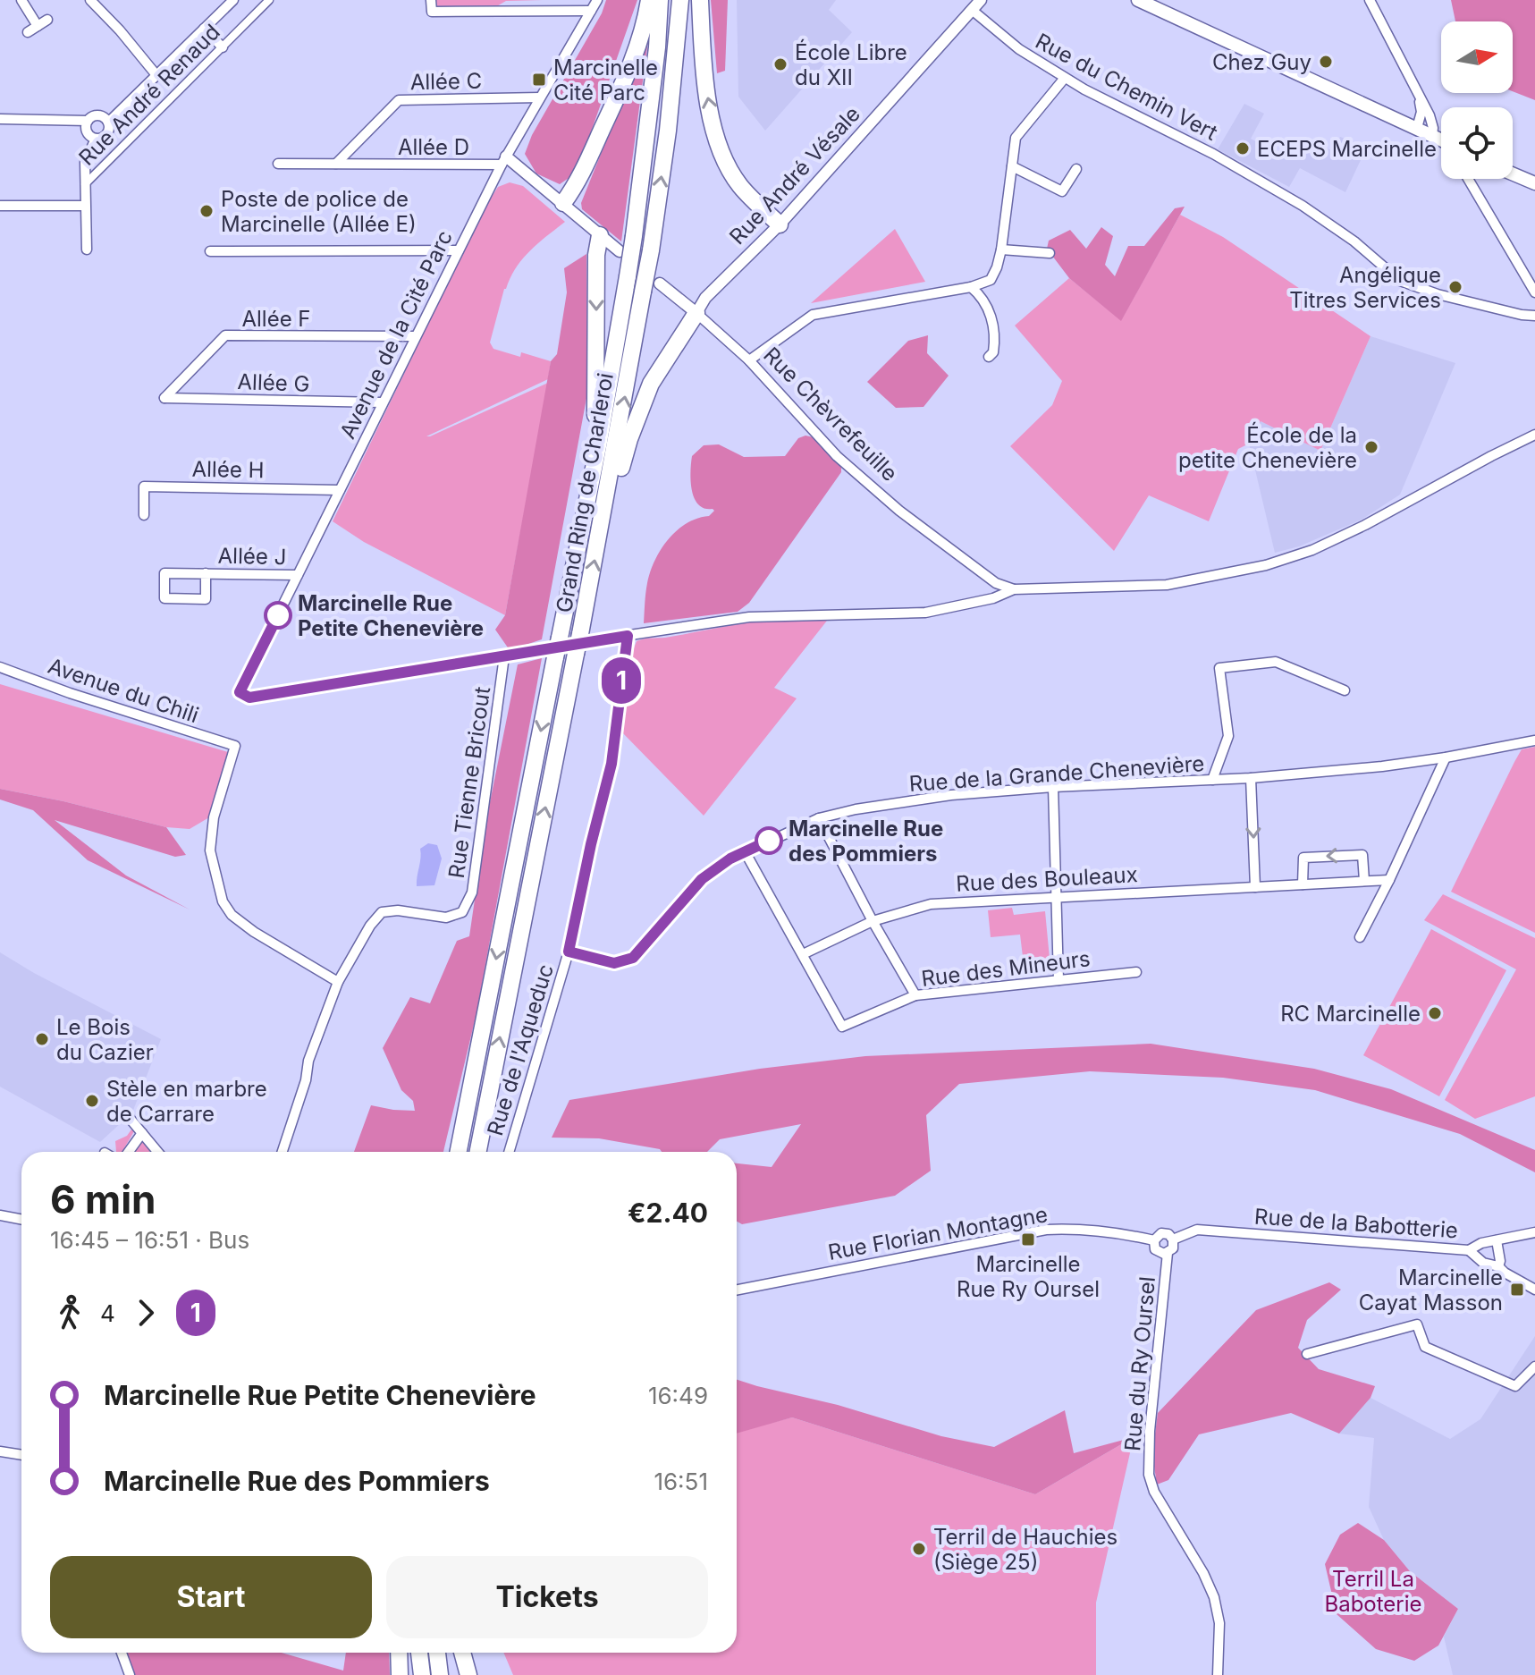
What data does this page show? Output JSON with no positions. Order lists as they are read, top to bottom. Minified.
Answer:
{"streets":{"highway":["Grand Ring de Charleroi"],"street":["Allée C","Rue du Chemin Vert","Rue André Renaud","Allée D","Rue André Vésale","Allée F","Avenue de la Cité Parc","Allée G","Rue Chèvrefeuille","Allée H","Allée J","Avenue du Chili","Rue de la Grande Chenevière","Rue Tienne Bricout","Rue des Bouleaux","Rue des Mineurs","Rue de l'Aqueduc","Rue de la Babotterie","Rue Florian Montagne","Rue du Ry Oursel"]},"crossings":[["Allée C","Allée D"],["Allée C","Avenue de la Cité Parc"],["Rue du Chemin Vert","Rue André Vésale"],["Allée D","Avenue de la Cité Parc"],["Rue André Vésale","Rue Chèvrefeuille"],["Allée F","Avenue de la Cité Parc"],["Allée F","Allée G"],["Avenue de la Cité Parc","Allée G"],["Avenue de la Cité Parc","Allée H"],["Avenue de la Cité Parc","Allée J"],["Avenue de la Cité Parc","Rue Tienne Bricout"],["Avenue du Chili","Rue Tienne Bricout"],["Rue de la Grande Chenevière","Rue de l'Aqueduc"],["Rue des Bouleaux","Rue des Mineurs"],["Rue de la Babotterie","Rue Florian Montagne"],["Rue de la Babotterie","Rue du Ry Oursel"],["Rue Florian Montagne","Rue du Ry Oursel"]],"parks":["Terril La Baboterie"],"places":{"other":["Chez Guy","École Libre du XII","ECEPS Marcinelle","Poste de police de Marcinelle (Allée E)","Angélique Titres Services","École de la petite Chenevière","Marcinelle Rue Petite Chenevière","Marcinelle Rue des Pommiers","RC Marcinelle","Le Bois du Cazier","Stèle en marbre de Carrare","Terril de Hauchies (Siège 25)"],"transit":["Marcinelle Cité Parc","Marcinelle Rue Ry Oursel","Marcinelle Cayat Masson"]},"lines":["bus line 1"],"north":"right","page":{"on_map":"1","heading":["6 min","16:45 – 16:51 · Bus","€2.40"],"legs":["4","1"],"list":[{"name":"Marcinelle Rue Petite Chenevière","value":"16:49"},{"name":"Marcinelle Rue des Pommiers","value":"16:51"}],"buttons":["Start","Tickets"]}}
